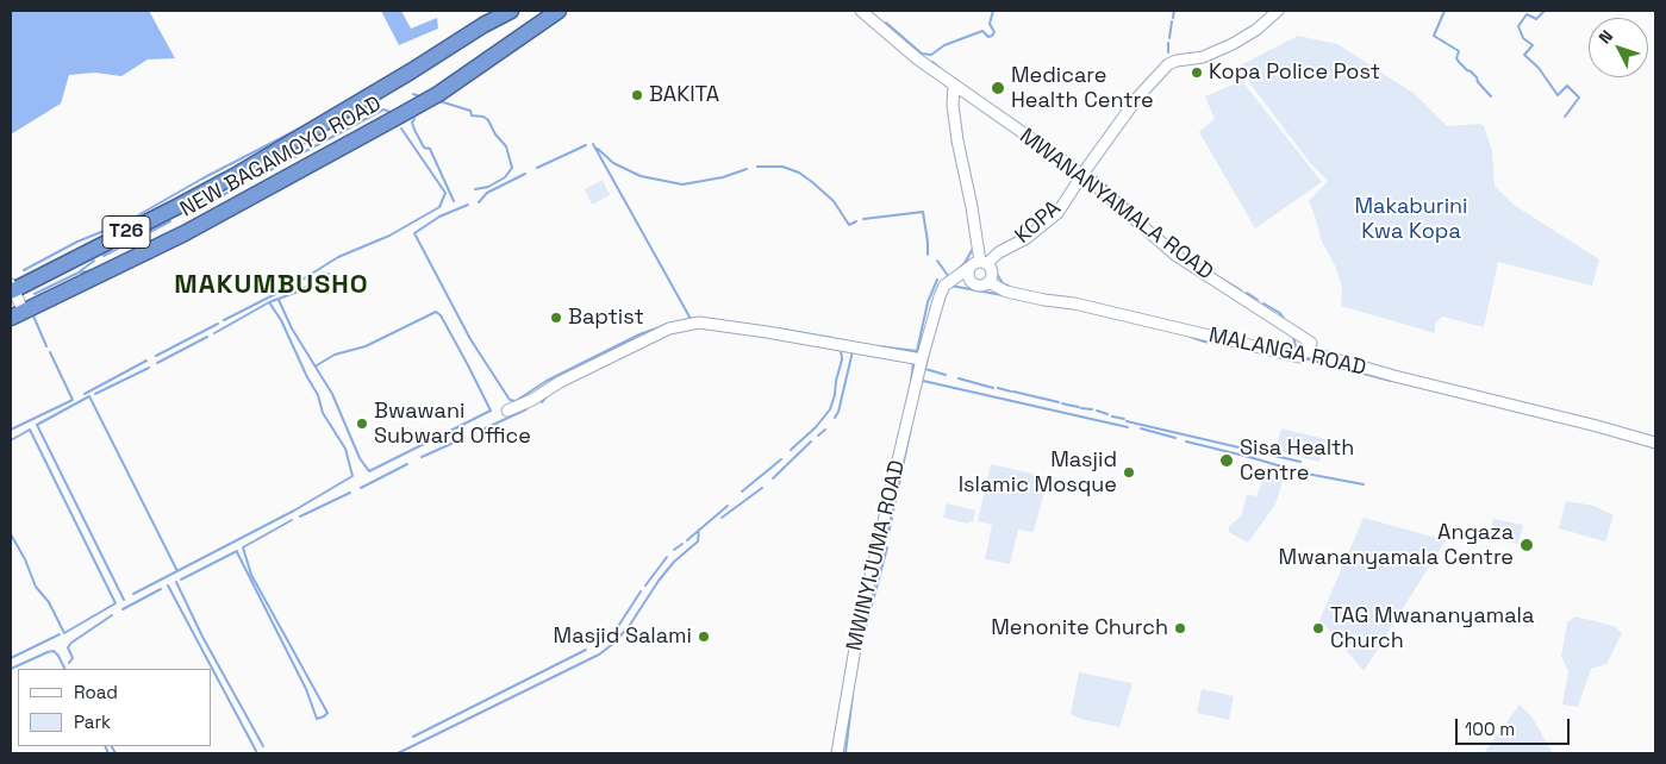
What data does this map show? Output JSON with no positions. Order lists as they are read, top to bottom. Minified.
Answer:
{"streets":{"highway":["NEW BAGAMOYO ROAD","T26"],"street":["MWANANYAMALA ROAD","KOPA","MALANGA ROAD","MWINYIJUMA ROAD"]},"crossings":[["MWANANYAMALA ROAD","KOPA"],["MWANANYAMALA ROAD","MALANGA ROAD"],["KOPA","MALANGA ROAD"],["KOPA","MWINYIJUMA ROAD"]],"districts":["MAKUMBUSHO"],"parks":["Makaburini Kwa Kopa"],"places":["Kopa Police Post","Medicare Health Centre","BAKITA","Baptist","Bwawani Subward Office","Sisa Health Centre","Masjid Islamic Mosque","Angaza Mwananyamala Centre","Menonite Church","TAG Mwananyamala Church","Masjid Salami"],"legend":["Road","Park"],"scale_bar":"100 m","north":"top left"}
